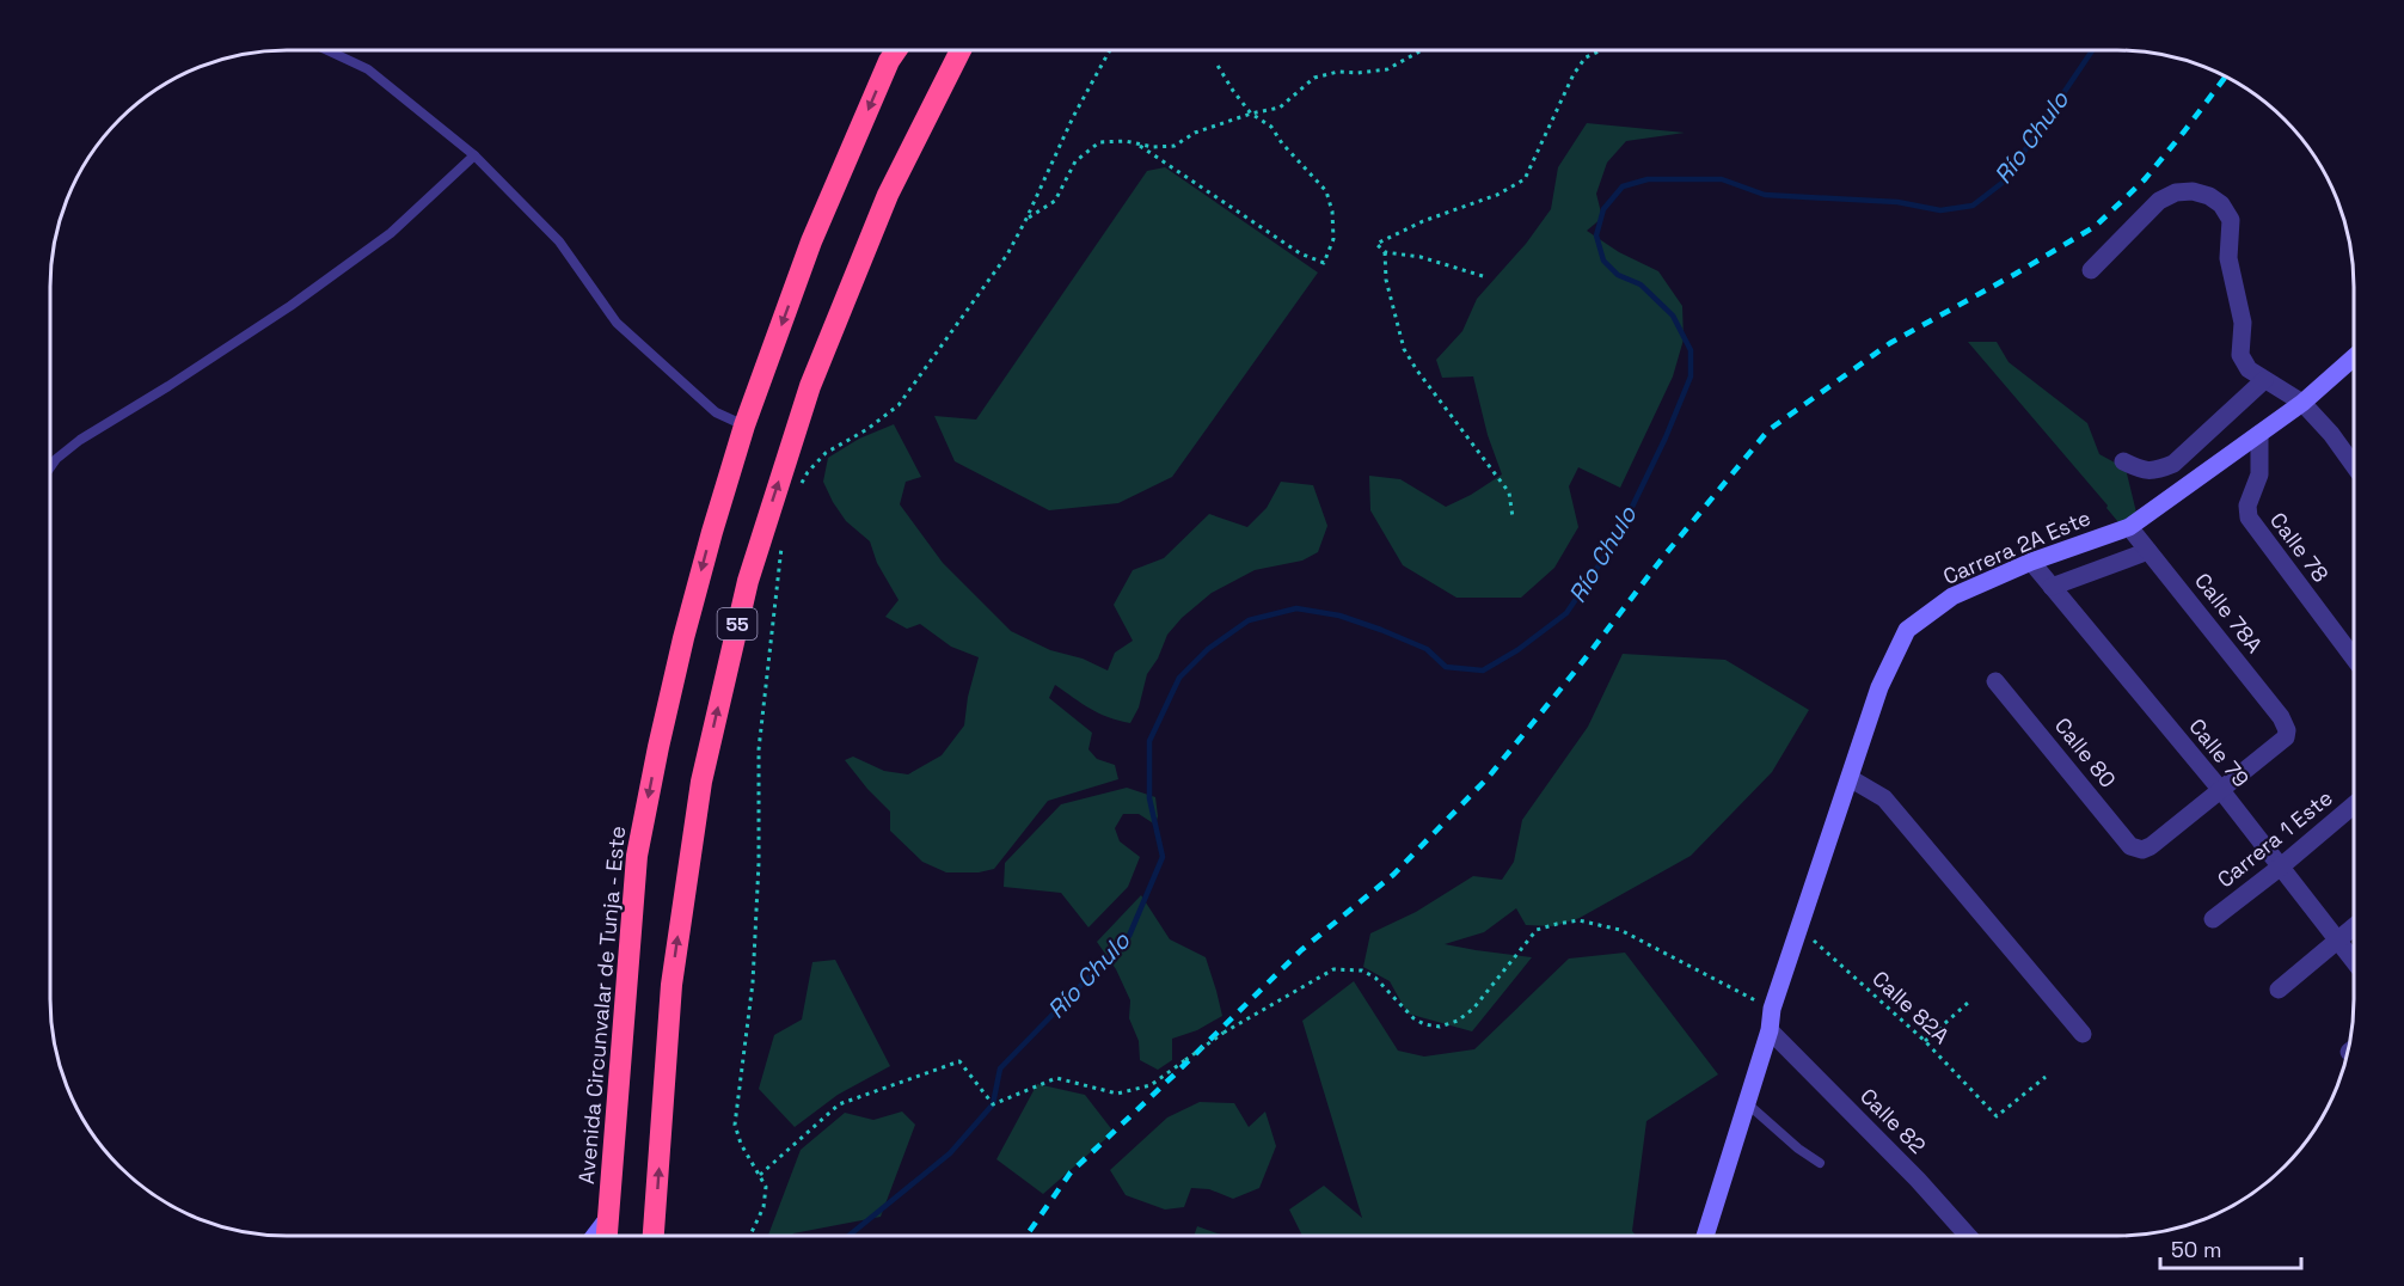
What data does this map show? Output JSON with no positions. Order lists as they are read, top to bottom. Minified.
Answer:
{"streets":{"highway":["55","Avenida Circunvalar de Tunja - Este"],"street":["Carrera 2A Este","Calle 78","Calle 78A","Calle 80","Calle 79","Carrera 1 Este","Calle 82"],"path":["Calle 82A"]},"crossings":[["Carrera 2A Este","Calle 78"],["Carrera 2A Este","Calle 78A"],["Carrera 2A Este","Calle 79"],["Carrera 2A Este","Calle 82A"],["Carrera 2A Este","Calle 82"],["Calle 78A","Calle 80"],["Calle 78A","Calle 79"],["Calle 80","Calle 79"],["Calle 79","Carrera 1 Este"]],"water":["Río Chulo"],"scale_bar":"50 m"}
